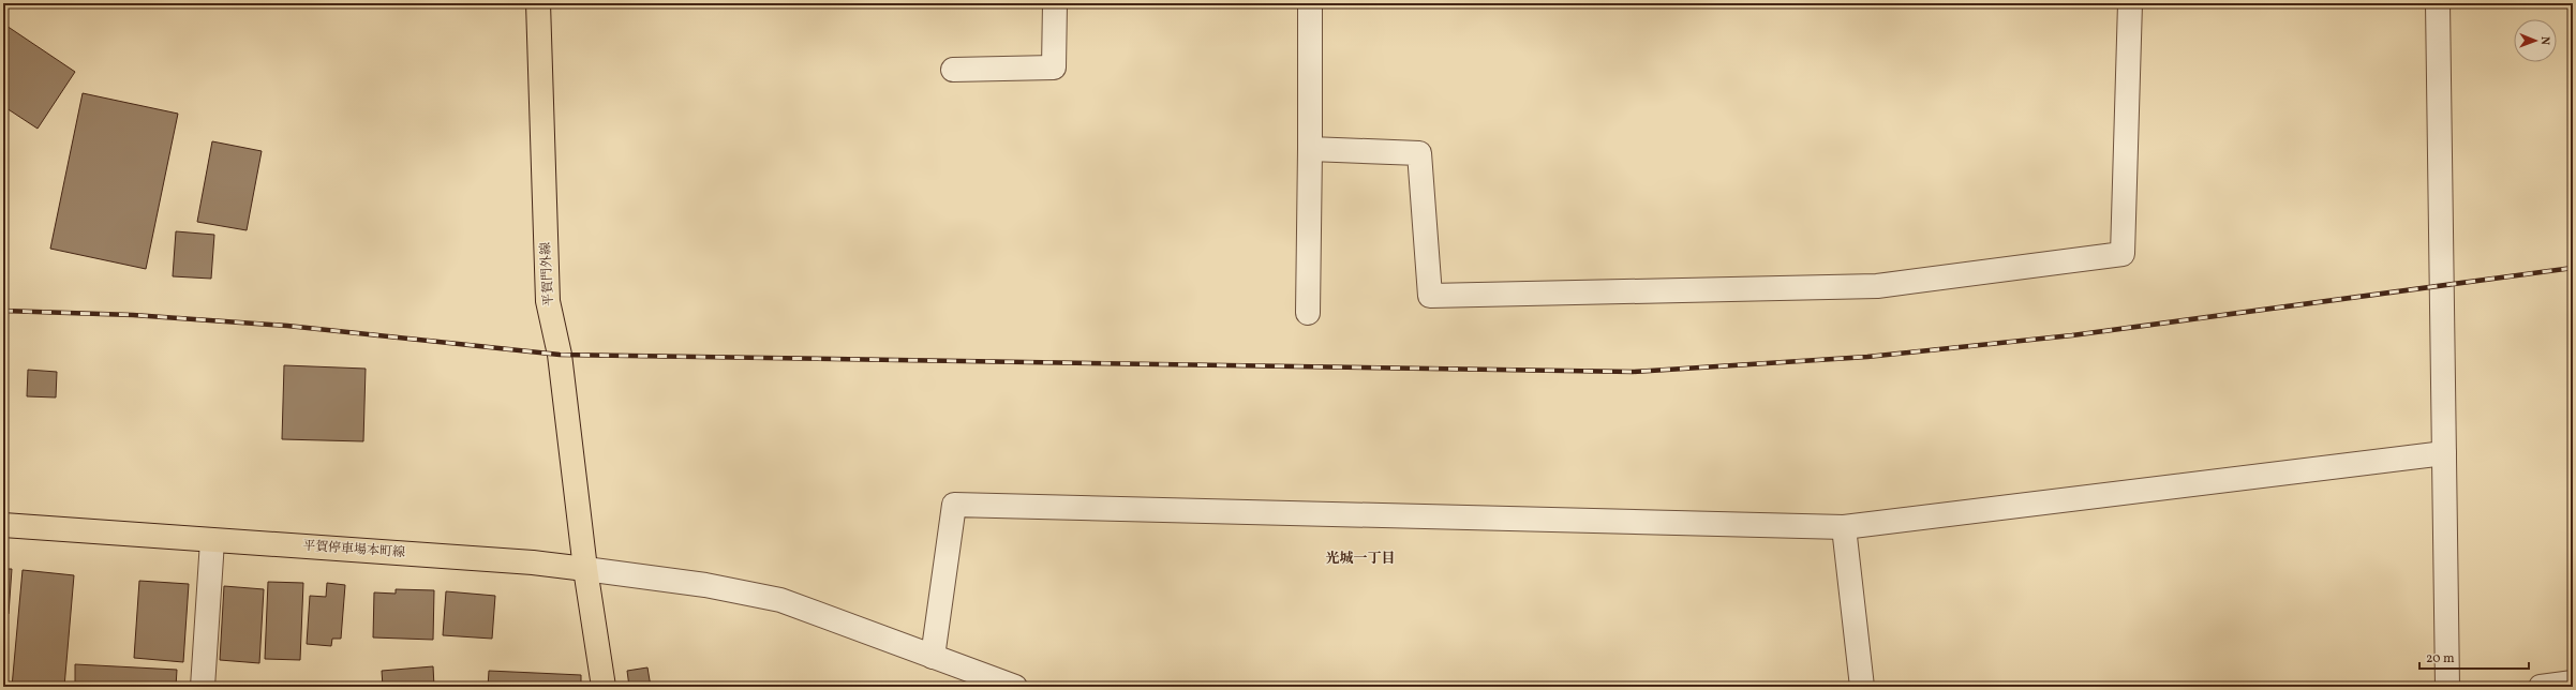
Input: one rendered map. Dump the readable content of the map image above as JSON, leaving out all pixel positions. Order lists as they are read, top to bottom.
{
  "streets": {
    "main road": ["平賀門外線", "平賀停車場本町線"]
  },
  "crossings": [
    ["平賀門外線", "平賀停車場本町線"]
  ],
  "districts": ["光城一丁目"],
  "scale_bar": "20 m",
  "north": "right"
}
